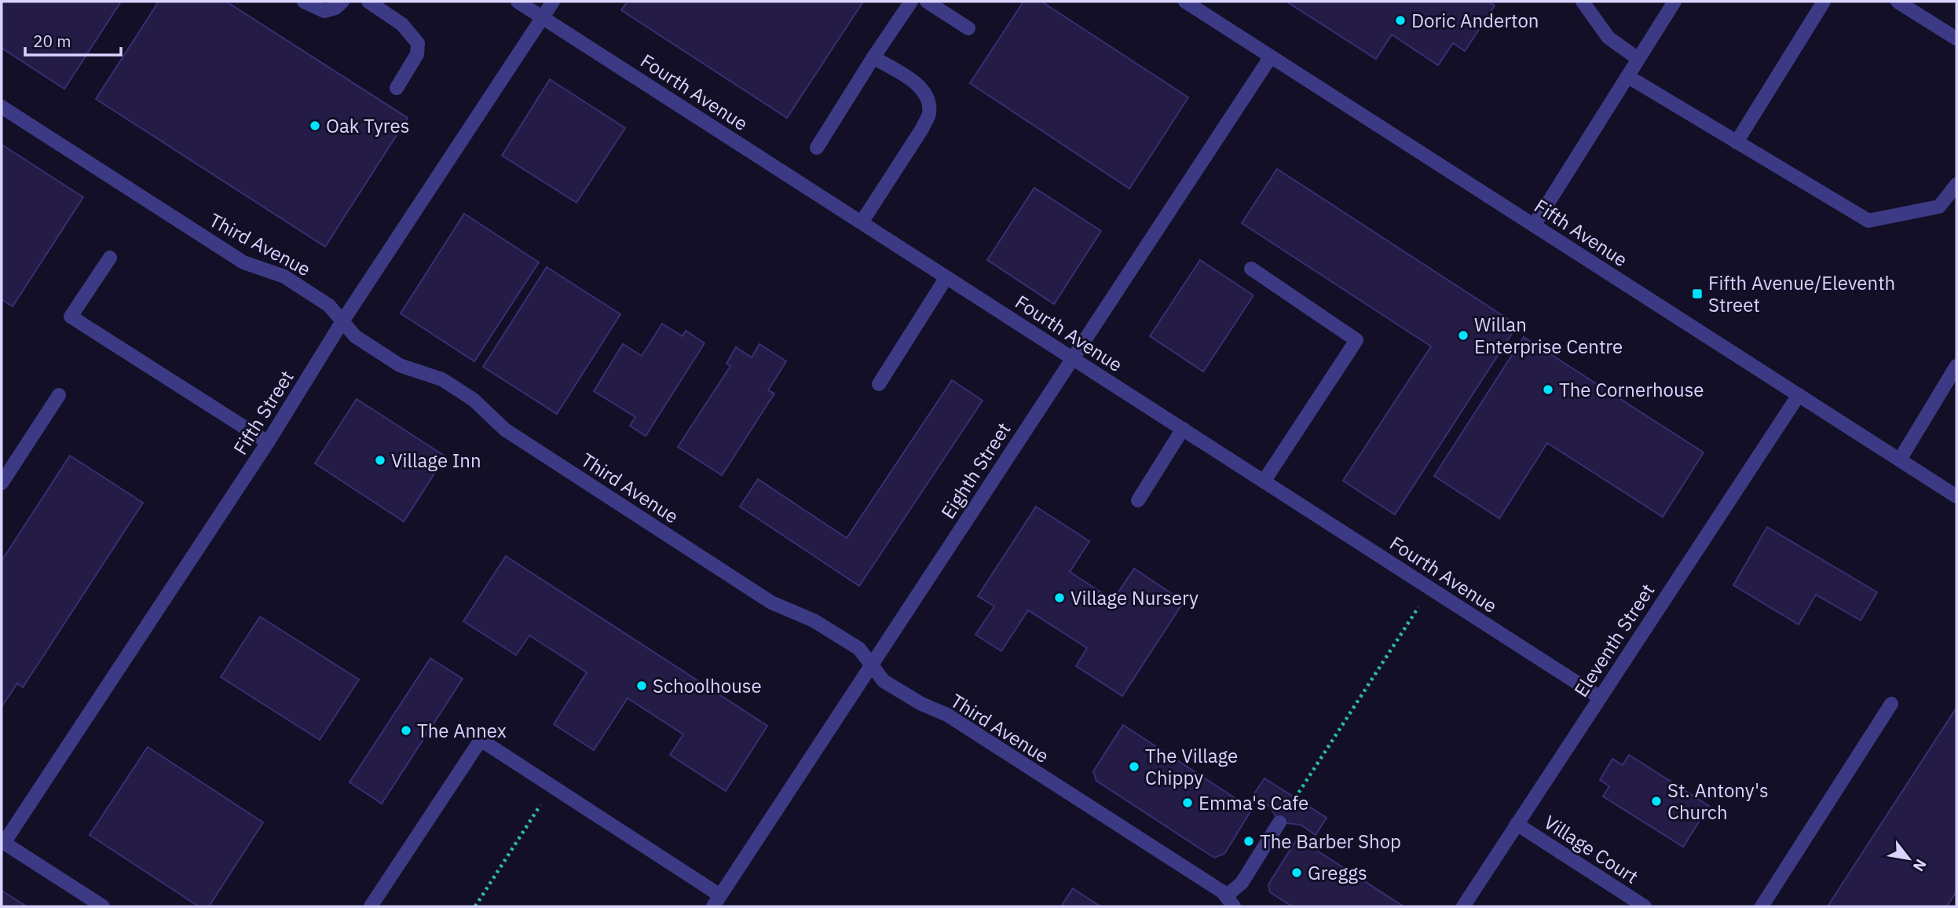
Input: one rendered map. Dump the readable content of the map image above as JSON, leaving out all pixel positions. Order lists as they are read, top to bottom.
{
  "streets": {
    "street": [
      "Fourth Avenue",
      "Fifth Avenue",
      "Third Avenue",
      "Fifth Street",
      "Eighth Street",
      "Eleventh Street",
      "Village Court"
    ]
  },
  "crossings": [
    ["Fourth Avenue", "Fifth Street"],
    ["Fourth Avenue", "Eighth Street"],
    ["Fourth Avenue", "Eleventh Street"],
    ["Fifth Avenue", "Eighth Street"],
    ["Fifth Avenue", "Eleventh Street"],
    ["Third Avenue", "Fifth Street"],
    ["Third Avenue", "Eighth Street"],
    ["Eleventh Street", "Village Court"]
  ],
  "places": {
    "other": [
      "Doric Anderton",
      "Oak Tyres",
      "Willan Enterprise Centre",
      "The Cornerhouse",
      "Village Inn",
      "Village Nursery",
      "Schoolhouse",
      "The Annex",
      "The Village Chippy",
      "St. Antony's Church",
      "Emma's Cafe",
      "The Barber Shop",
      "Greggs"
    ],
    "transit": ["Fifth Avenue/Eleventh Street"]
  },
  "scale_bar": "20 m",
  "north": "bottom right"
}
